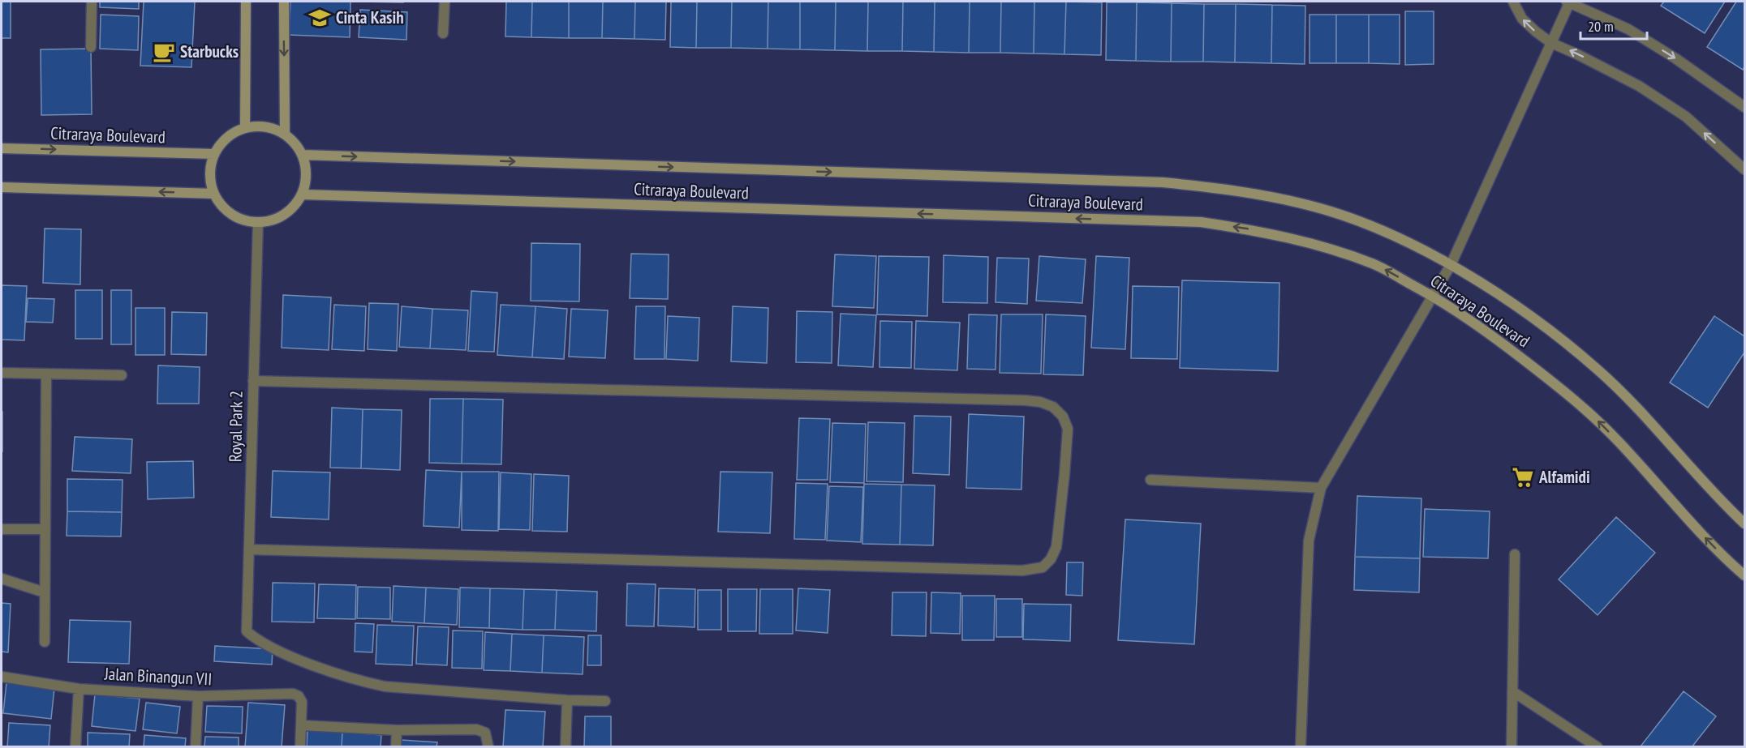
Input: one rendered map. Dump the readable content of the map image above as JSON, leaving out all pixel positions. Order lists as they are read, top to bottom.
{
  "streets": {
    "main road": ["Citraraya Boulevard"],
    "street": ["Royal Park 2", "Jalan Binangun VII"]
  },
  "crossings": [
    ["Citraraya Boulevard", "Royal Park 2"]
  ],
  "places": {
    "school or university": ["Cinta Kasih"],
    "cafe": ["Starbucks"],
    "supermarket": ["Alfamidi"]
  },
  "scale_bar": "20 m"
}
